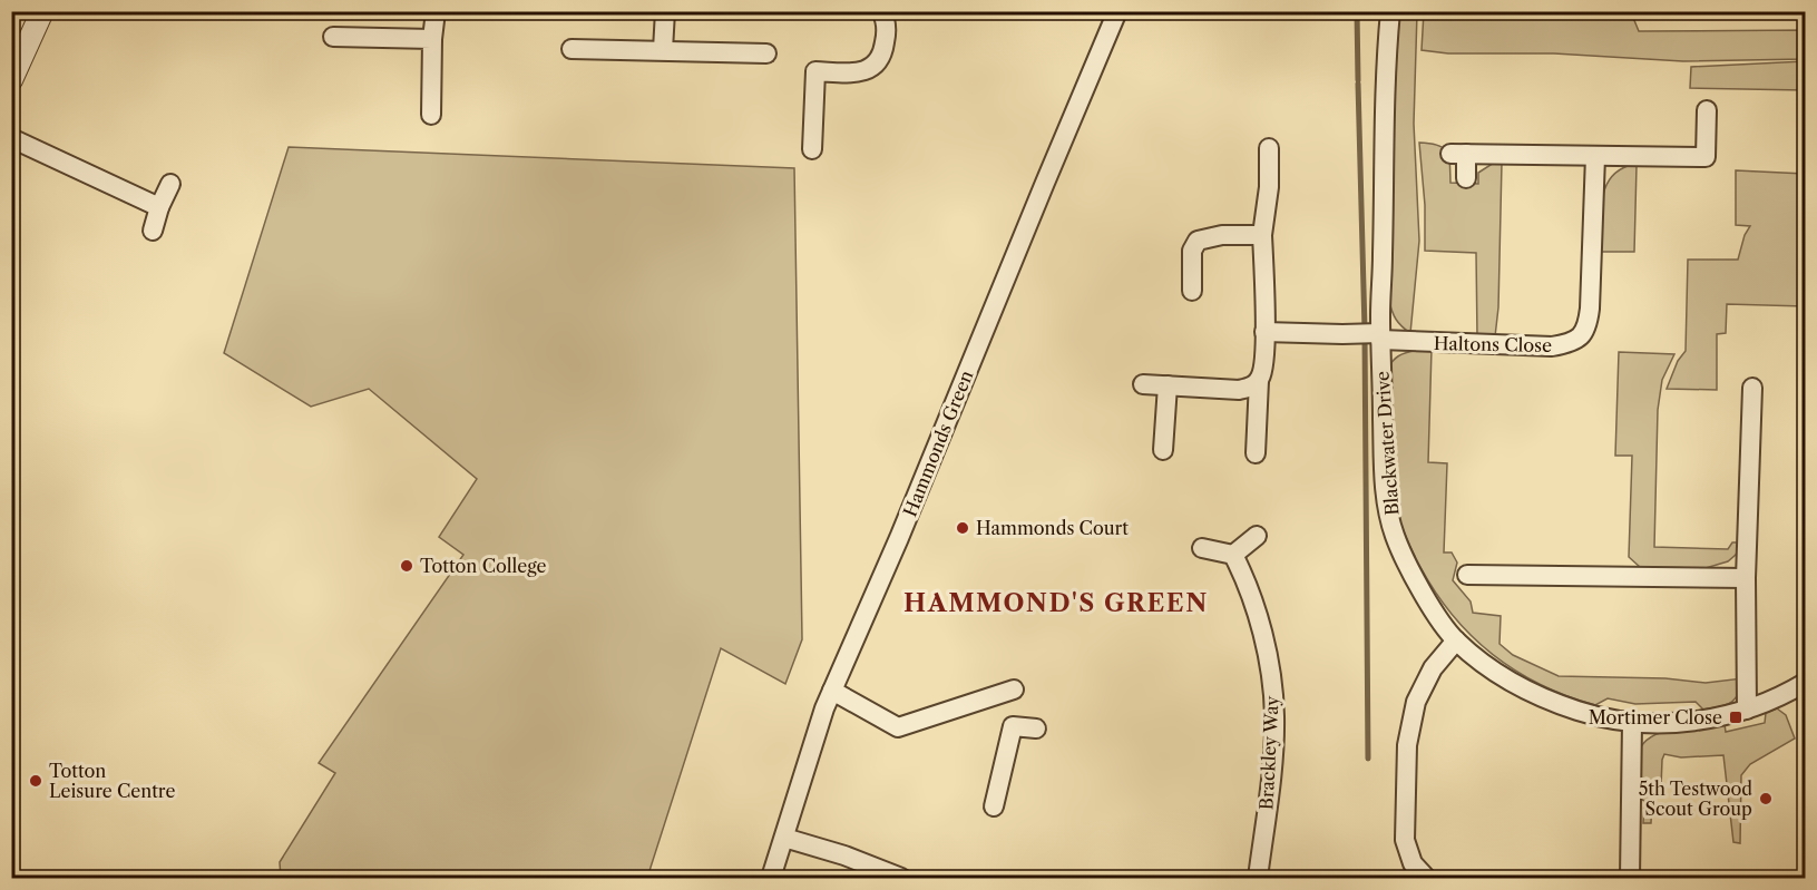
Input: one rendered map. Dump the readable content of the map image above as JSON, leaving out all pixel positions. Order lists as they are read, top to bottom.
{
  "streets": {
    "street": [
      "Haltons Close",
      "Hammonds Green",
      "Blackwater Drive",
      "Brackley Way"
    ]
  },
  "crossings": [
    ["Haltons Close", "Blackwater Drive"]
  ],
  "districts": ["HAMMOND'S GREEN"],
  "places": {
    "other": [
      "Hammonds Court",
      "Totton College",
      "Totton Leisure Centre",
      "5th Testwood Scout Group"
    ],
    "transit": ["Mortimer Close"]
  }
}
